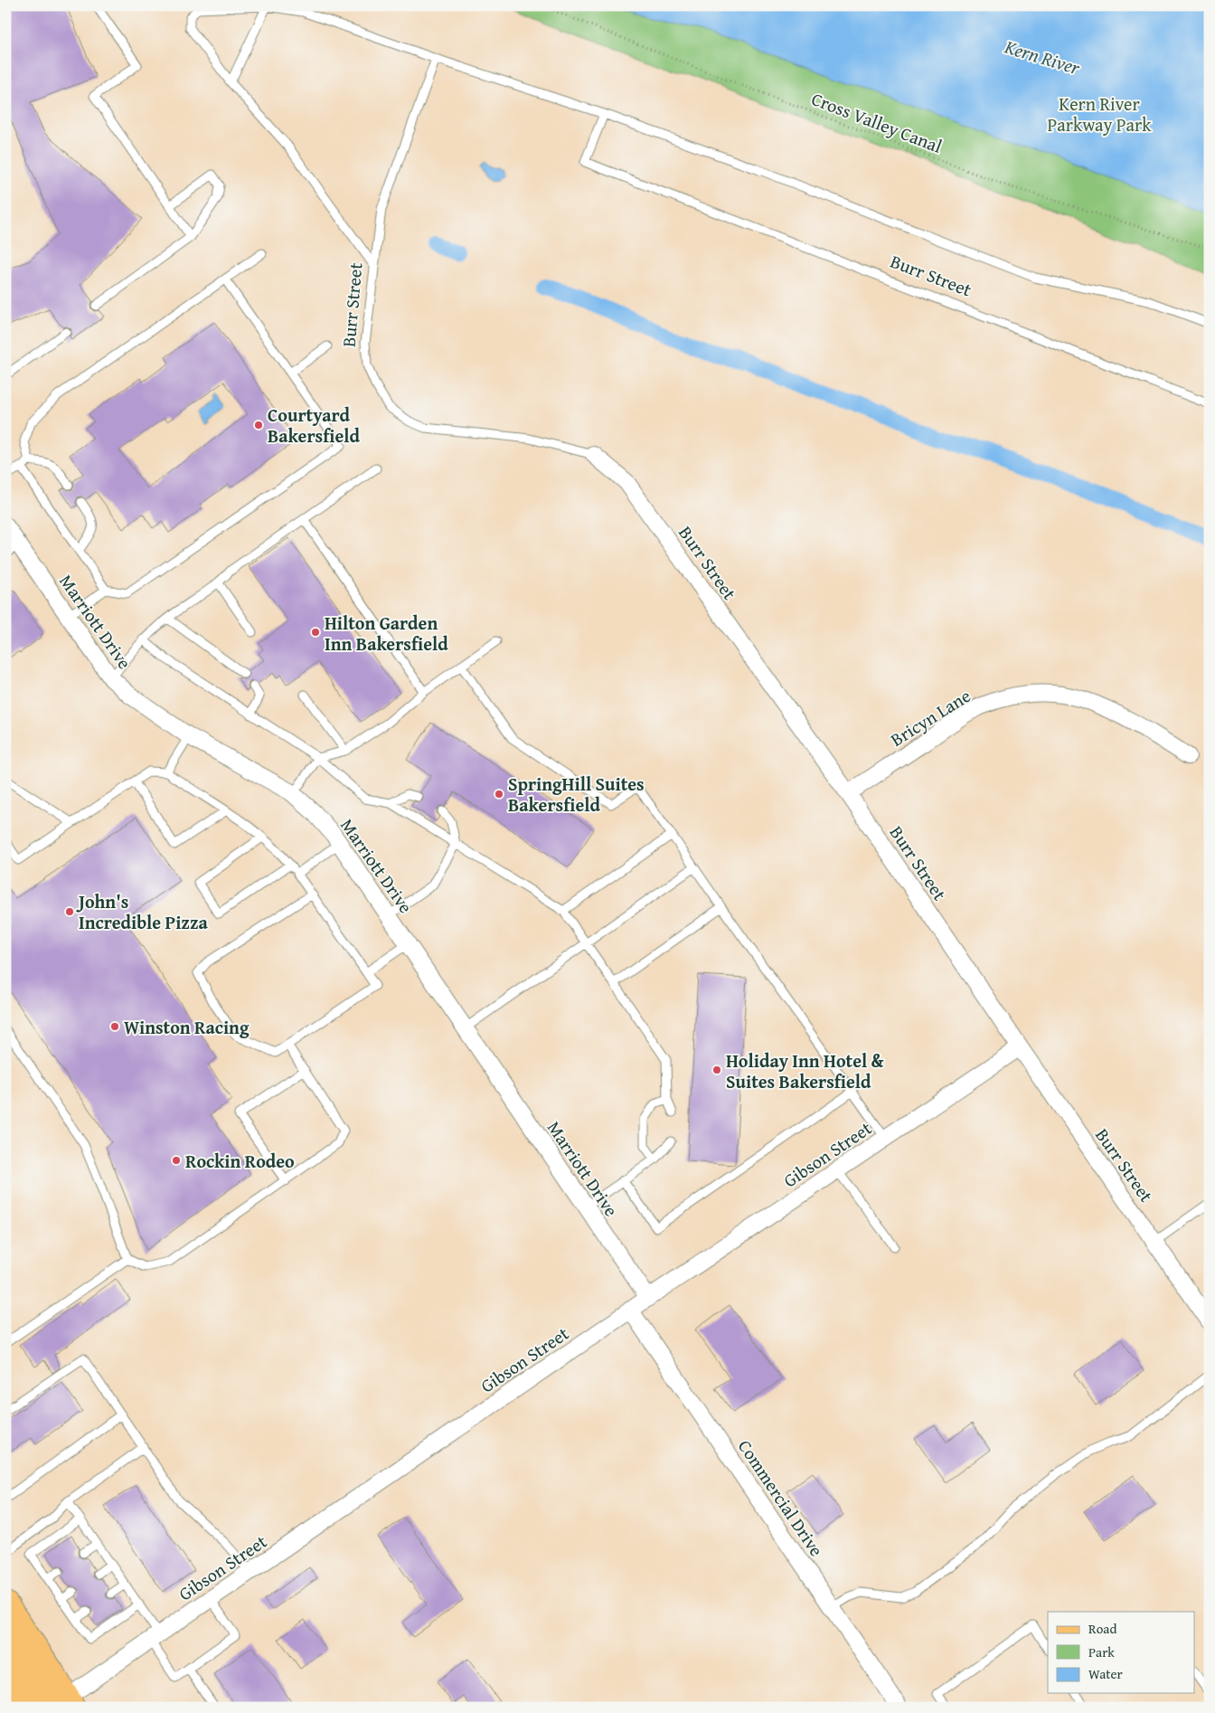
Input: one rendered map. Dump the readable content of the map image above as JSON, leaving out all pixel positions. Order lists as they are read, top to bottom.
{
  "streets": {
    "street": [
      "Burr Street",
      "Marriott Drive",
      "Bricyn Lane",
      "Gibson Street",
      "Commercial Drive"
    ],
    "path": ["Cross Valley Canal"]
  },
  "crossings": [
    ["Burr Street", "Bricyn Lane"],
    ["Burr Street", "Gibson Street"],
    ["Marriott Drive", "Gibson Street"],
    ["Gibson Street", "Commercial Drive"]
  ],
  "water": ["Kern River"],
  "parks": ["Kern River Parkway Park"],
  "places": [
    "Courtyard Bakersfield",
    "Hilton Garden Inn Bakersfield",
    "SpringHill Suites Bakersfield",
    "John's Incredible Pizza",
    "Winston Racing",
    "Holiday Inn Hotel & Suites Bakersfield",
    "Rockin Rodeo"
  ],
  "legend": ["Road", "Park", "Water"]
}
